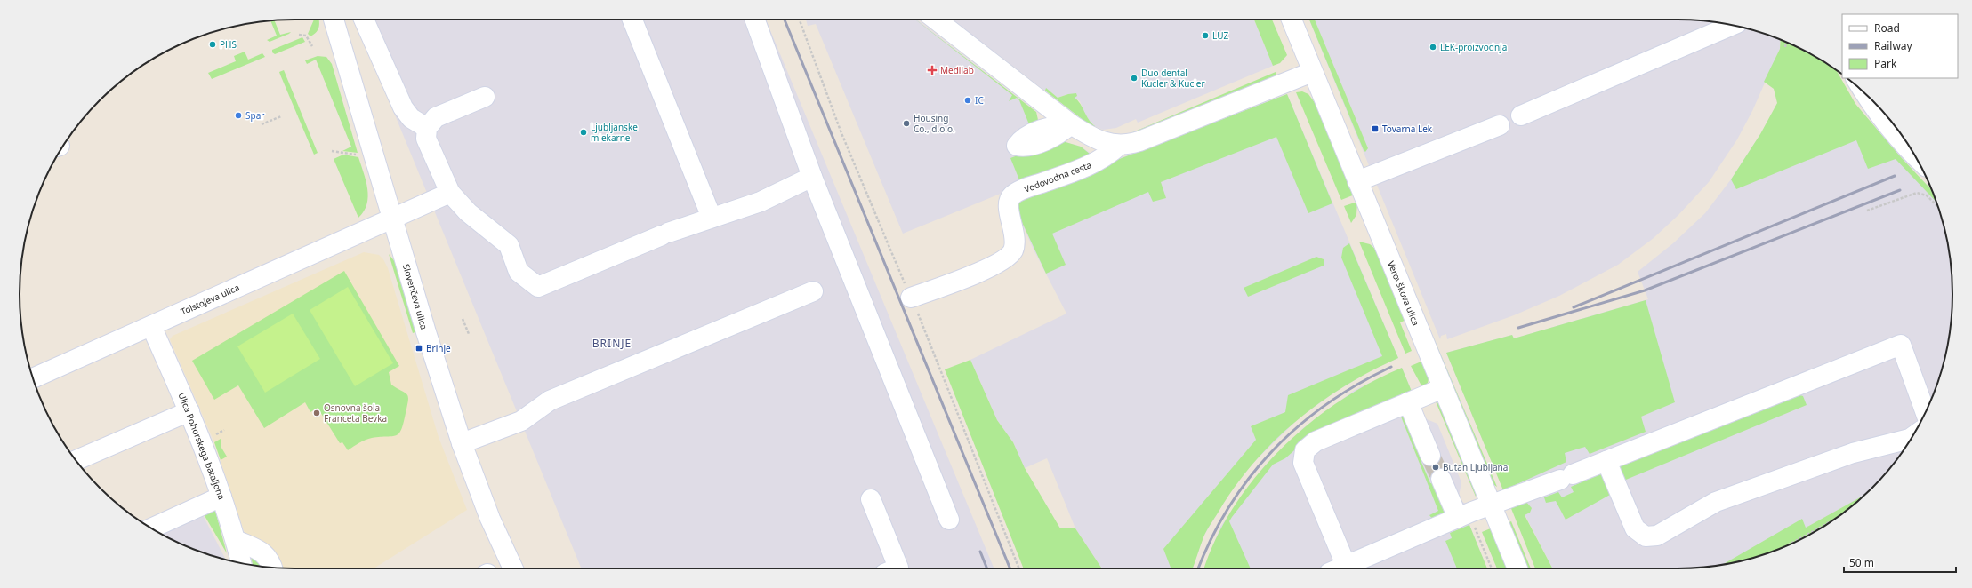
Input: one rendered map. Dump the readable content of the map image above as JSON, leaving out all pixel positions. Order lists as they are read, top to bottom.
{
  "streets": {
    "street": [
      "Vodovodna cesta",
      "Verovškova ulica",
      "Slovenčeva ulica",
      "Tolstojeva ulica",
      "Ulica Pohorskega bataljona"
    ]
  },
  "crossings": [
    ["Vodovodna cesta", "Verovškova ulica"],
    ["Slovenčeva ulica", "Tolstojeva ulica"],
    ["Tolstojeva ulica", "Ulica Pohorskega bataljona"]
  ],
  "districts": ["BRINJE"],
  "places": {
    "other": [
      "LUZ",
      "PHS",
      "LEK-proizvodnja",
      "Duo dental Kucler & Kucler",
      "IC",
      "Spar",
      "Housing Co., d.o.o.",
      "Ljubljanske mlekarne",
      "Osnovna šola Franceta Bevka",
      "Butan Ljubljana"
    ],
    "health": ["Medilab"],
    "transit": ["Tovarna Lek", "Brinje"]
  },
  "legend": ["Road", "Railway", "Park"],
  "scale_bar": "50 m"
}
